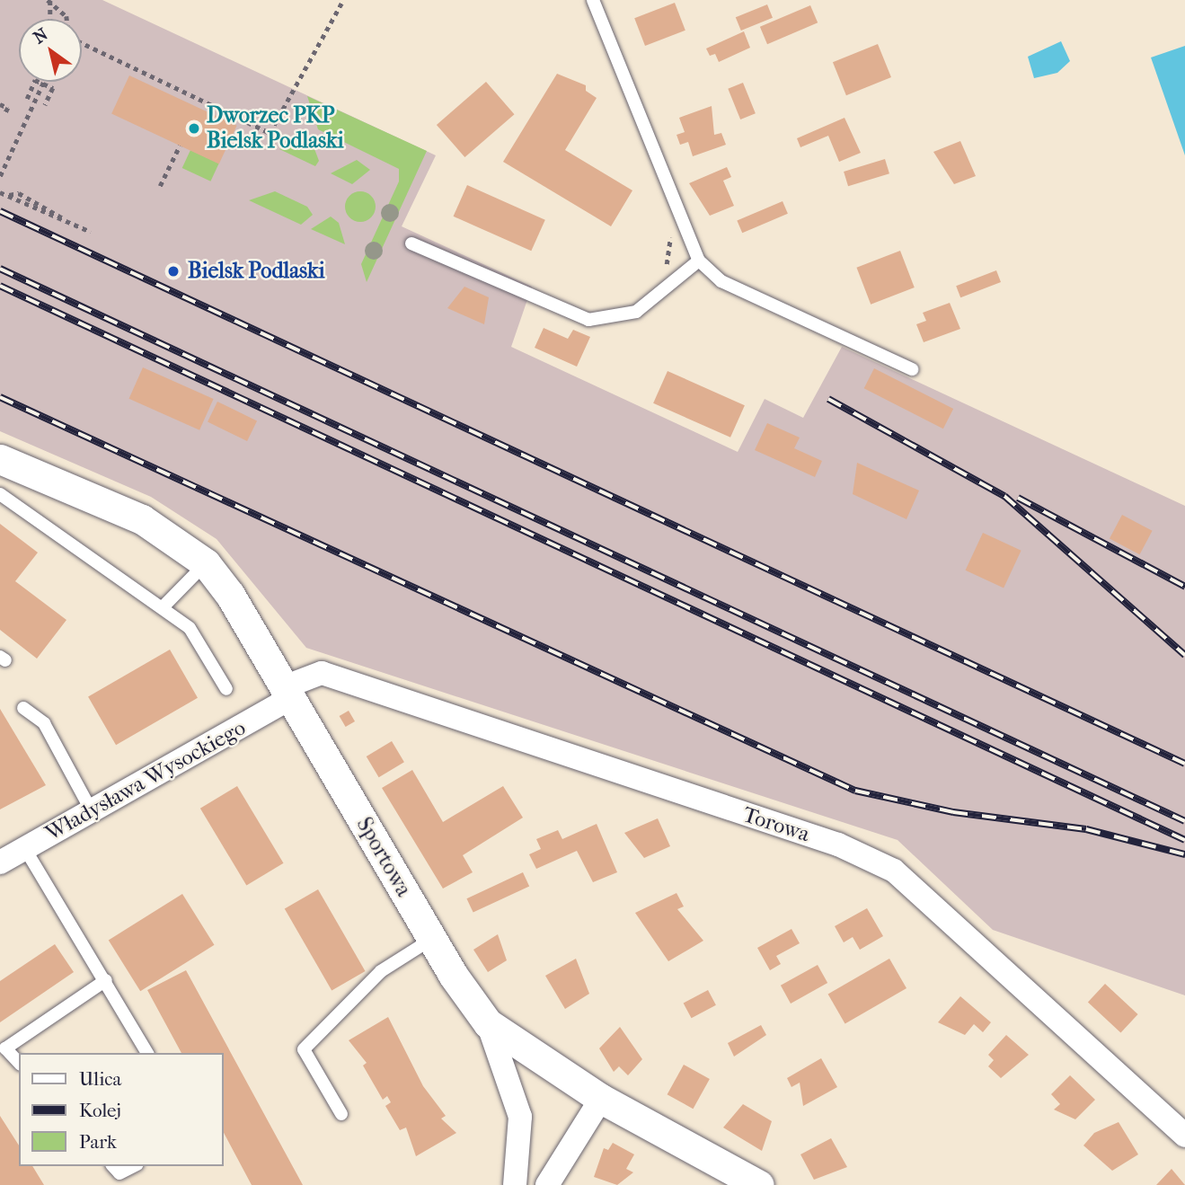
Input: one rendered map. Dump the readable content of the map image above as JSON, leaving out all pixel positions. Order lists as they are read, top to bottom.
{
  "streets": {
    "street": ["Władysława Wysockiego", "Torowa", "Sportowa"]
  },
  "crossings": [
    ["Władysława Wysockiego", "Torowa"],
    ["Władysława Wysockiego", "Sportowa"],
    ["Torowa", "Sportowa"]
  ],
  "places": ["Dworzec PKP Bielsk Podlaski", "Bielsk Podlaski"],
  "legend": ["Ulica", "Kolej", "Park"],
  "north": "top left"
}
